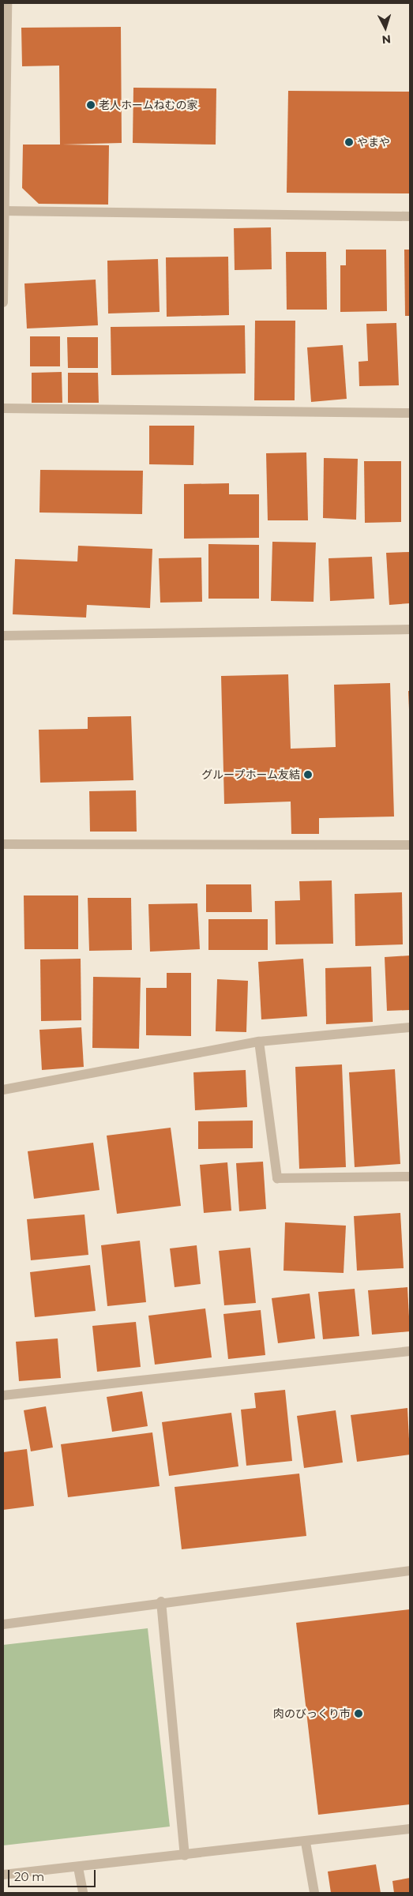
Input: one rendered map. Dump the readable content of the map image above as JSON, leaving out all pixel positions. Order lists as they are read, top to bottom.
{
  "places": [
    "老人ホームねむの家",
    "やまや",
    "グループホーム友結",
    "肉のびっくり市"
  ],
  "scale_bar": "20 m",
  "north": "bottom"
}
